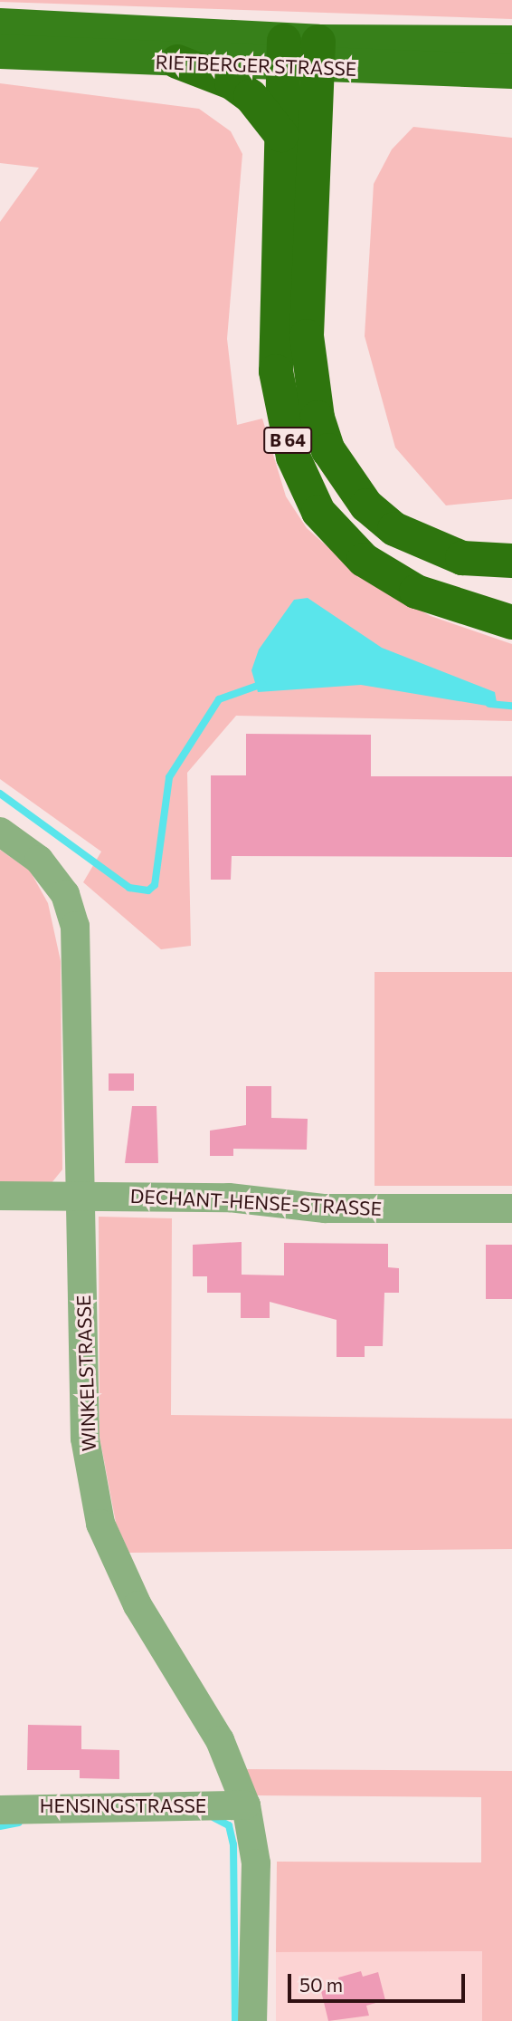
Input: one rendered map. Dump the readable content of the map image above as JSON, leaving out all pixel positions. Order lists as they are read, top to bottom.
{
  "streets": {
    "highway": ["B 64"],
    "main road": ["RIETBERGER STRASSE"],
    "street": ["DECHANT-HENSE-STRASSE", "WINKELSTRASSE", "HENSINGSTRASSE"]
  },
  "crossings": [
    ["RIETBERGER STRASSE", "B 64"],
    ["DECHANT-HENSE-STRASSE", "WINKELSTRASSE"],
    ["WINKELSTRASSE", "HENSINGSTRASSE"]
  ],
  "scale_bar": "50 m"
}
